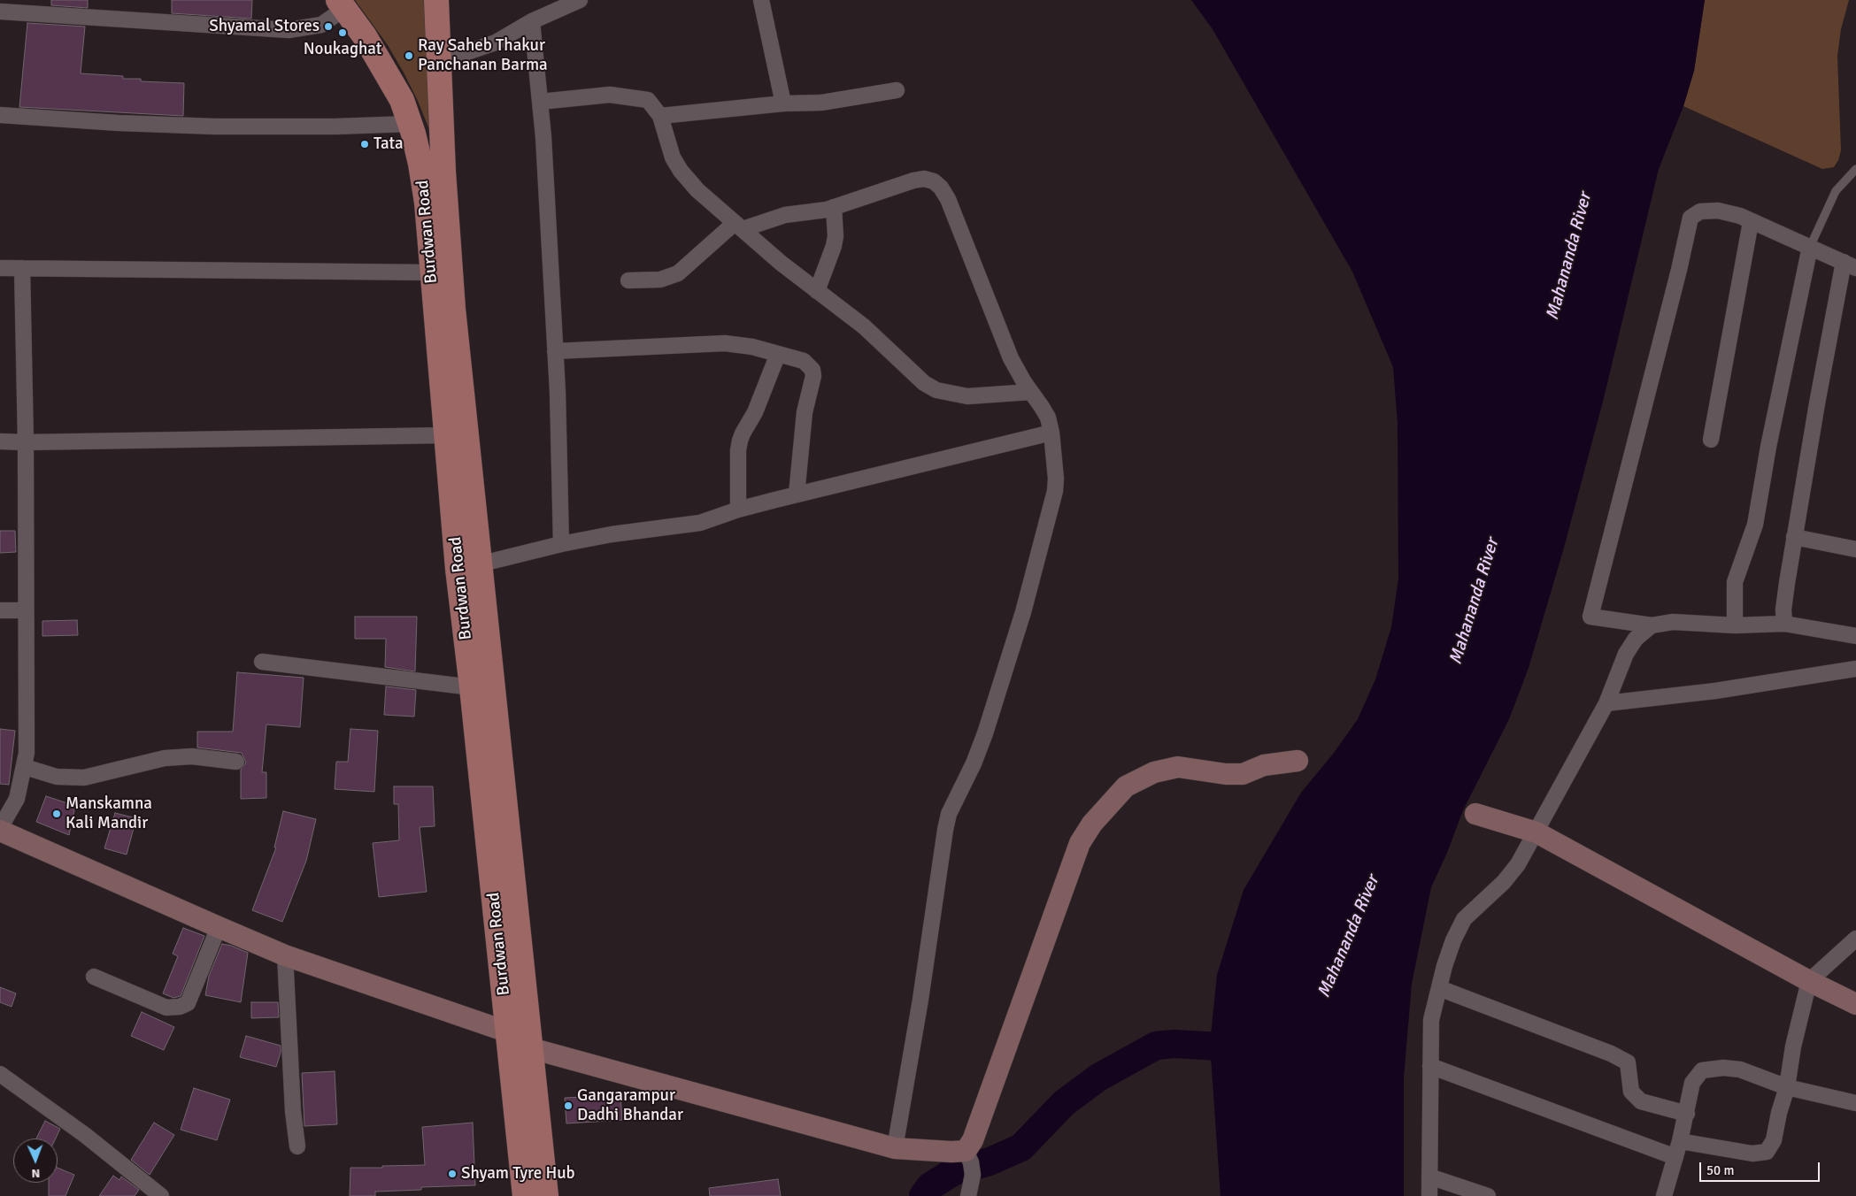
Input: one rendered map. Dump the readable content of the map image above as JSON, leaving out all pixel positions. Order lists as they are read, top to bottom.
{
  "streets": {
    "main road": ["Burdwan Road"]
  },
  "water": ["Mahananda River"],
  "places": [
    "Shyamal Stores",
    "Noukaghat",
    "Ray Saheb Thakur Panchanan Barma",
    "Tata",
    "Manskamna Kali Mandir",
    "Gangarampur Dadhi Bhandar",
    "Shyam Tyre Hub"
  ],
  "scale_bar": "50 m",
  "north": "bottom"
}
